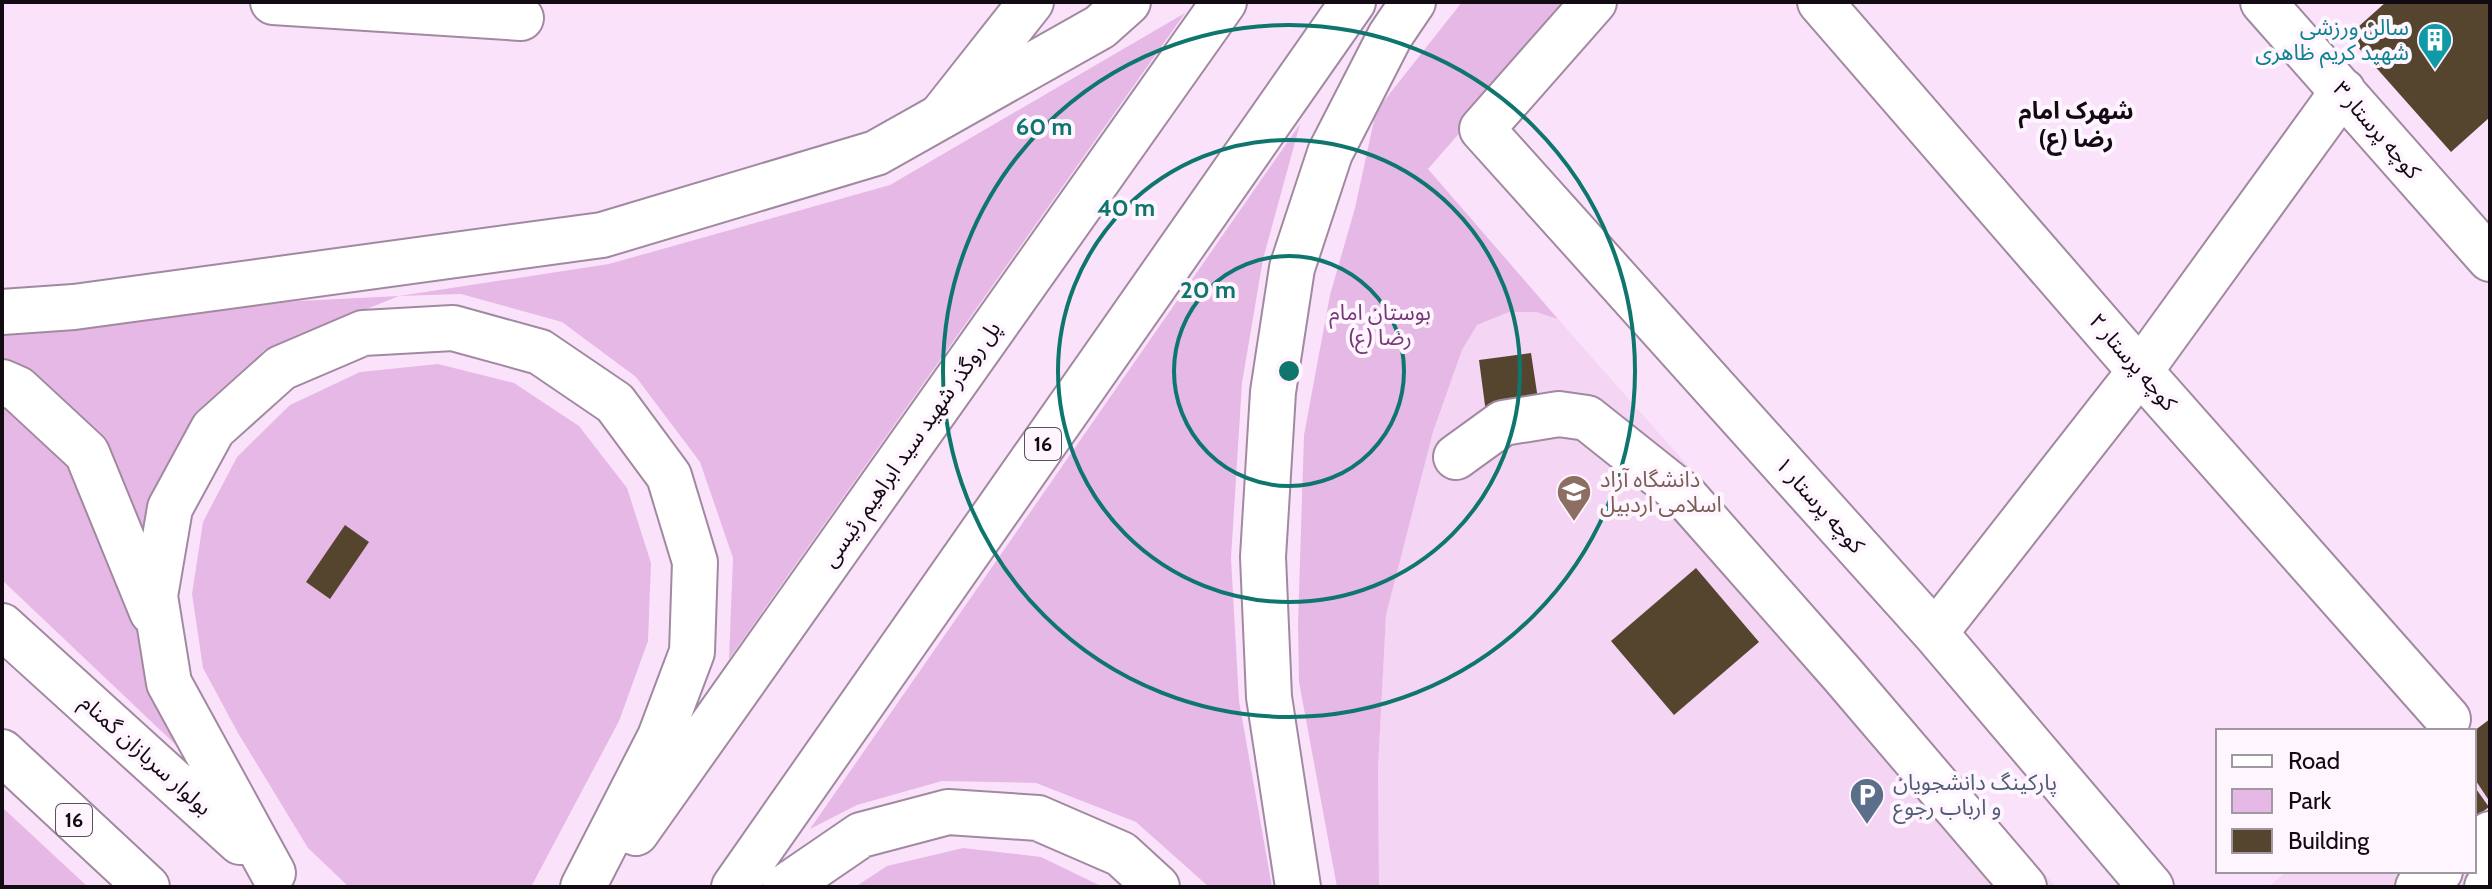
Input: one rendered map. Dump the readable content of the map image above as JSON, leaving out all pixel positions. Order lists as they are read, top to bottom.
{
  "streets": {
    "main road": [
      "کوچه پرستار ۳",
      "کوچه پرستار ۲",
      "پل روگذر شهید سید ابراهیم رئیسی",
      "16",
      "کوچه پرستار ۱",
      "بولوار سربازان گمنام"
    ]
  },
  "districts": ["شهرک امام رضا (ع)"],
  "parks": ["بوستان امام رضا (ع)"],
  "places": {
    "building": ["سالن ورزشی شهید کریم ظاهری"],
    "school or university": ["دانشگاه آزاد اسلامی اردبیل"],
    "parking": ["پارکینگ دانشجویان و ارباب رجوع"]
  },
  "legend": ["Road", "Park", "Building"],
  "rings": ["60 m", "40 m", "20 m"]
}
